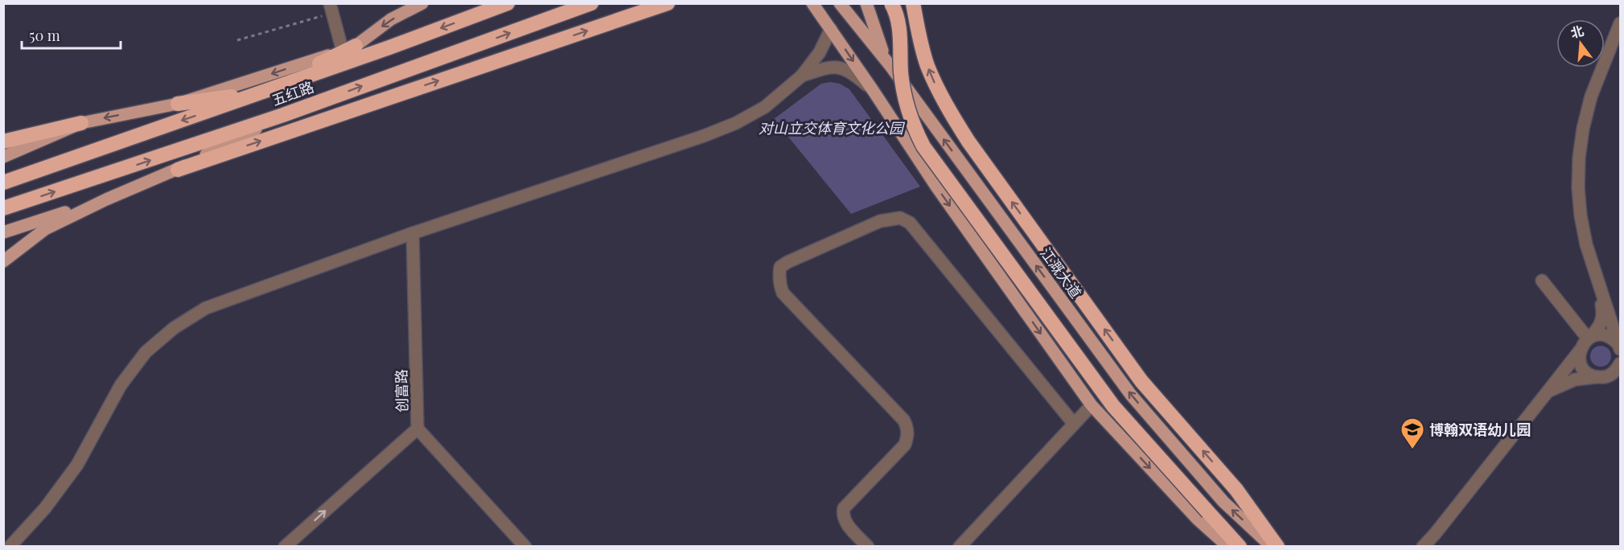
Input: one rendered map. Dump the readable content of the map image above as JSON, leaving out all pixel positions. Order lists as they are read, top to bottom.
{
  "streets": {
    "highway": ["五红路"],
    "main road": ["江溉大道"],
    "street": ["创富路"]
  },
  "one_way": ["创富路"],
  "parks": ["对山立交体育文化公园"],
  "places": {
    "school or university": ["博翰双语幼儿园"]
  },
  "scale_bar": "50 m",
  "north": "top"
}
